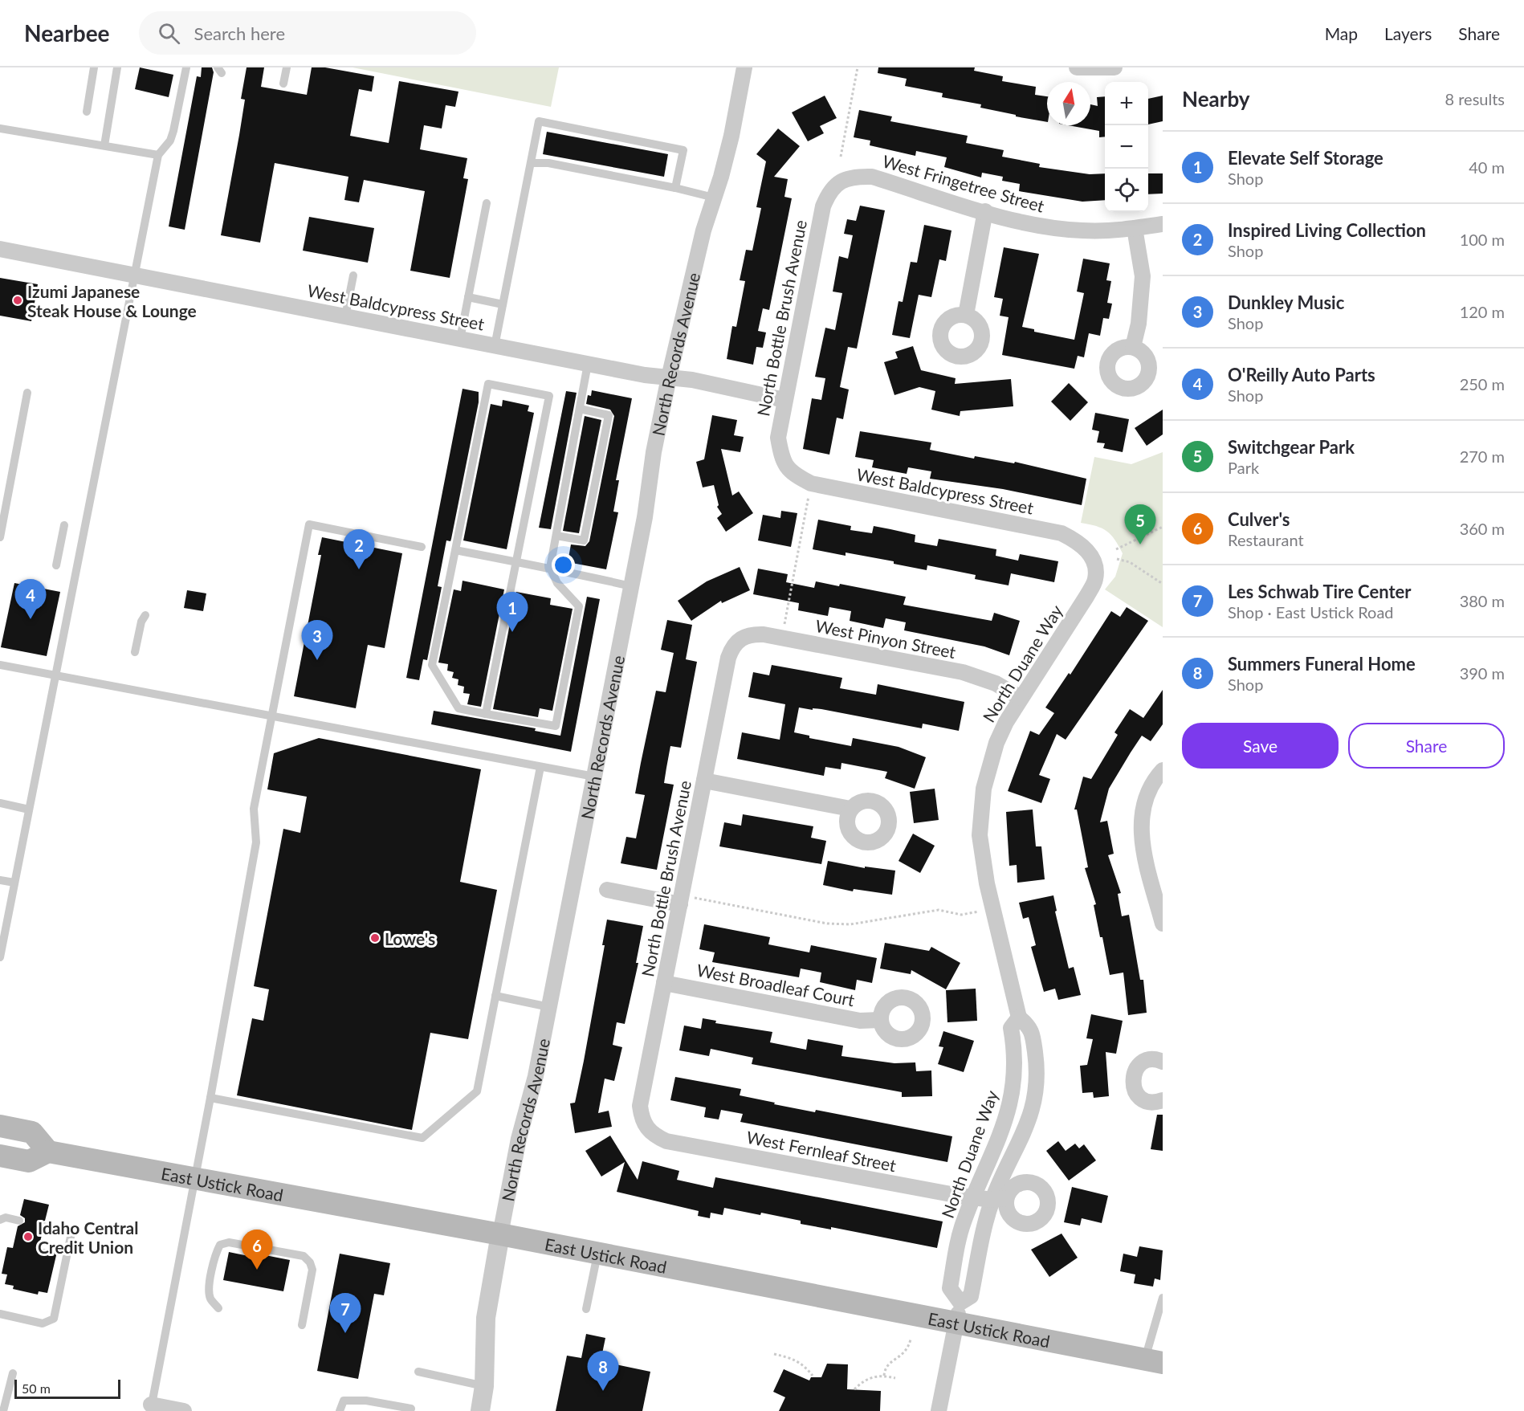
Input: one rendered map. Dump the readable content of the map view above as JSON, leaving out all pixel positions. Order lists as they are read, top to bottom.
{
  "streets": {
    "main road": ["East Ustick Road"],
    "street": [
      "West Fringetree Street",
      "West Baldcypress Street",
      "North Bottle Brush Avenue",
      "North Records Avenue",
      "West Pinyon Street",
      "North Duane Way",
      "West Broadleaf Court",
      "West Fernleaf Street"
    ]
  },
  "crossings": [
    ["West Fringetree Street", "North Bottle Brush Avenue"],
    ["West Baldcypress Street", "North Bottle Brush Avenue"],
    ["West Baldcypress Street", "North Records Avenue"],
    ["West Baldcypress Street", "North Duane Way"],
    ["North Bottle Brush Avenue", "West Pinyon Street"],
    ["North Bottle Brush Avenue", "West Broadleaf Court"],
    ["North Bottle Brush Avenue", "West Fernleaf Street"],
    ["North Records Avenue", "East Ustick Road"],
    ["West Pinyon Street", "North Duane Way"],
    ["North Duane Way", "West Fernleaf Street"],
    ["North Duane Way", "East Ustick Road"]
  ],
  "places": ["Izumi Japanese Steak House & Lounge", "Lowe's", "Idaho Central Credit Union"],
  "scale_bar": "50 m",
  "north": "top",
  "page": {
    "header": "Nearbee",
    "search": "Search here",
    "nav": ["Map", "Layers", "Share"],
    "heading": ["Nearby", "8 results"],
    "map_buttons": ["+", "−"],
    "list": [
      {
        "mark": "1",
        "name": "Elevate Self Storage",
        "note": "Shop",
        "value": "40 m"
      },
      {
        "mark": "2",
        "name": "Inspired Living Collection",
        "note": "Shop",
        "value": "100 m"
      },
      {
        "mark": "3",
        "name": "Dunkley Music",
        "note": "Shop",
        "value": "120 m"
      },
      {
        "mark": "4",
        "name": "O'Reilly Auto Parts",
        "note": "Shop",
        "value": "250 m"
      },
      {
        "mark": "5",
        "name": "Switchgear Park",
        "note": "Park",
        "value": "270 m"
      },
      {
        "mark": "6",
        "name": "Culver's",
        "note": "Restaurant",
        "value": "360 m"
      },
      {
        "mark": "7",
        "name": "Les Schwab Tire Center",
        "note": "Shop · East Ustick Road",
        "value": "380 m"
      },
      {
        "mark": "8",
        "name": "Summers Funeral Home",
        "note": "Shop",
        "value": "390 m"
      }
    ],
    "pins": [
      "5",
      "2",
      "4",
      "1",
      "3",
      "6",
      "7",
      "8"
    ],
    "buttons": ["Save", "Share"],
    "scale": "50 m"
  }
}
